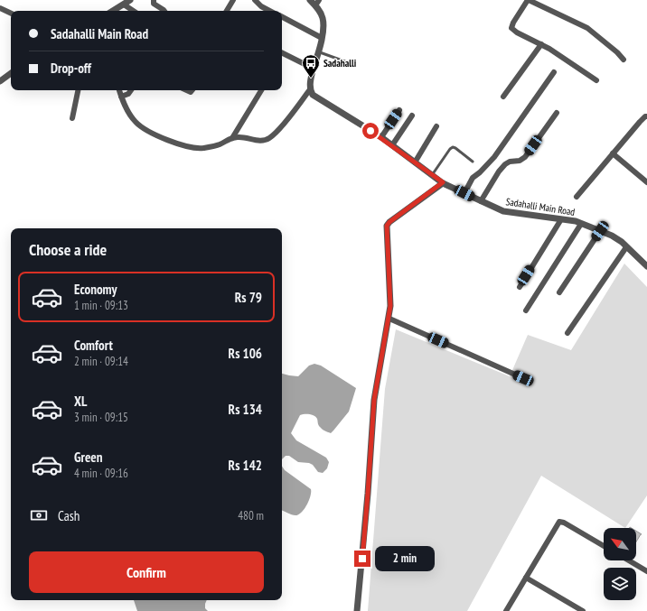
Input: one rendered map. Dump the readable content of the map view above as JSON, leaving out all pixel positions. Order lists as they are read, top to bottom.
{
  "streets": {
    "street": ["Sadahalli Main Road"]
  },
  "places": {
    "bus stop": ["Sadahalli"]
  },
  "north": "top left",
  "page": {
    "banner": ["Sadahalli Main Road", "Drop-off"],
    "heading": "Choose a ride",
    "list": [
      {
        "name": "Economy",
        "note": "1 min · 09:13",
        "value": "Rs 79"
      },
      {
        "name": "Comfort",
        "note": "2 min · 09:14",
        "value": "Rs 106"
      },
      {
        "name": "XL",
        "note": "3 min · 09:15",
        "value": "Rs 134"
      },
      {
        "name": "Green",
        "note": "4 min · 09:16",
        "value": "Rs 142"
      }
    ],
    "pay": ["Cash", "480 m"],
    "buttons": "Confirm",
    "bubble": "2 min"
  }
}
